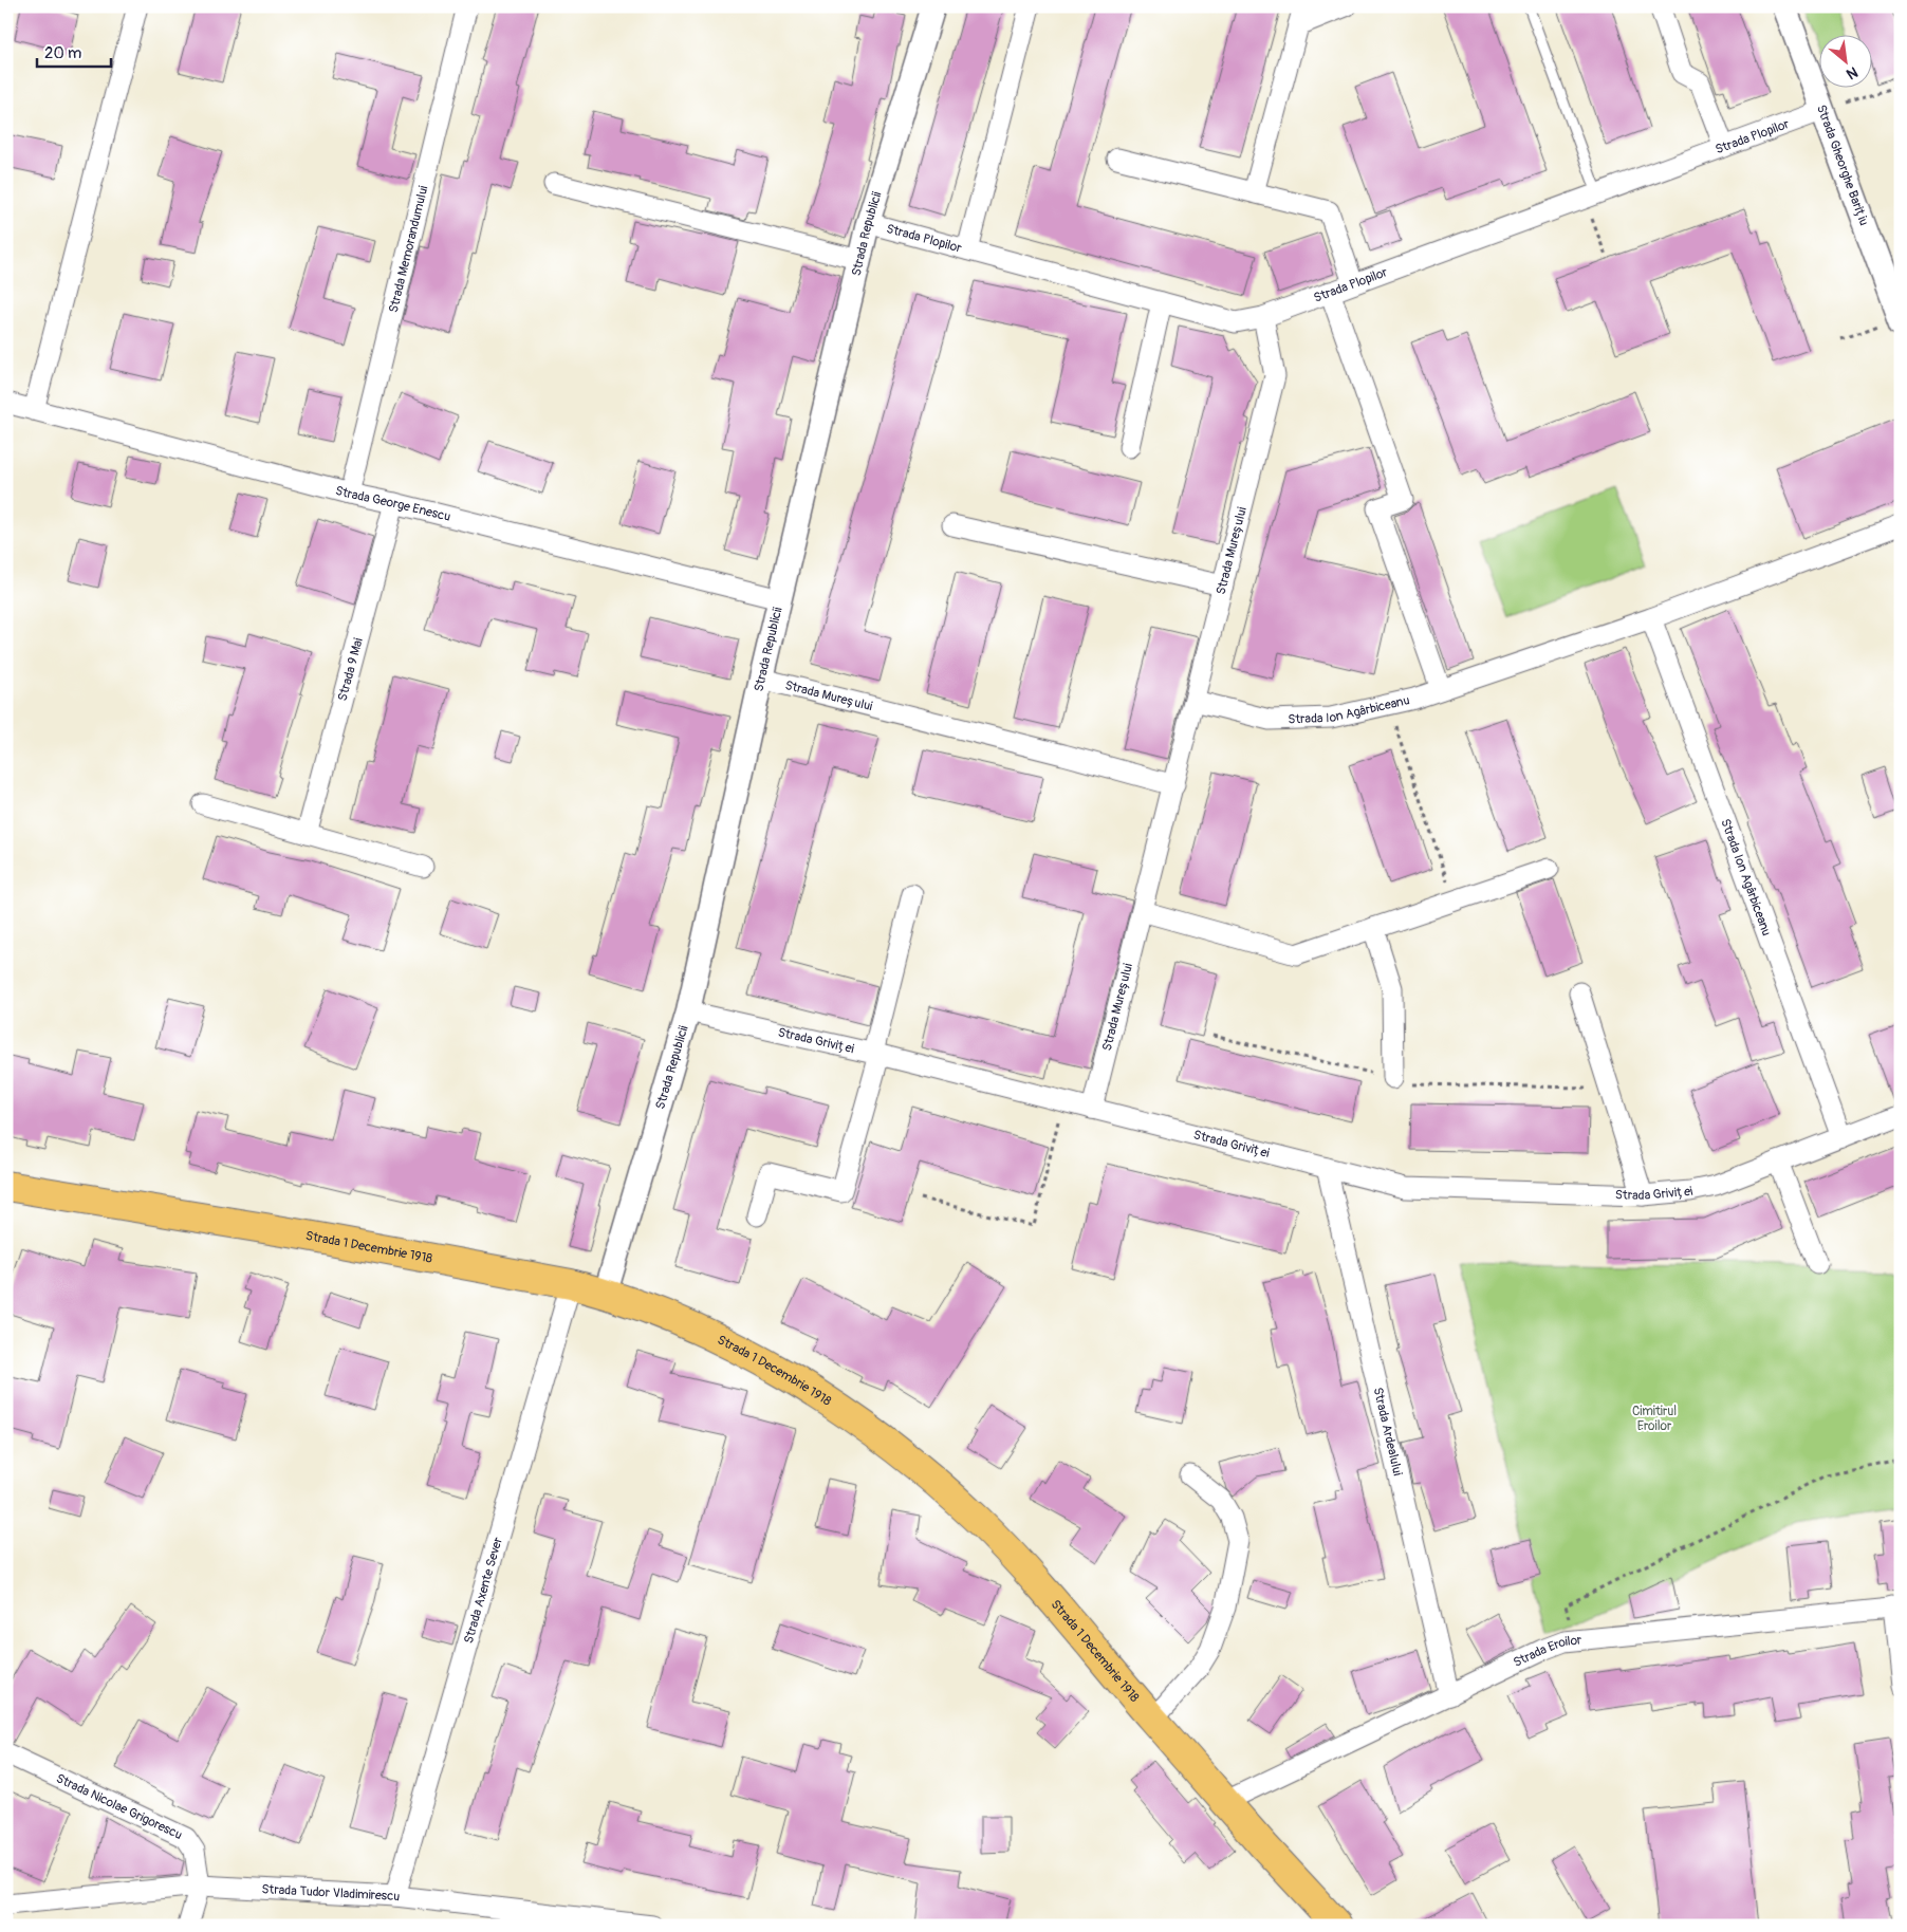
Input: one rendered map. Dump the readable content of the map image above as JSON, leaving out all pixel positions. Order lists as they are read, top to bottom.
{
  "streets": {
    "main road": ["Strada 1 Decembrie 1918"],
    "street": [
      "Strada Plopilor",
      "Strada Gheorghe Barițiu",
      "Strada Republicii",
      "Strada Memorandumului",
      "Strada George Enescu",
      "Strada Mureșului",
      "Strada 9 Mai",
      "Strada Ion Agârbiceanu",
      "Strada Griviței",
      "Strada Ardealului",
      "Strada Axente Sever",
      "Strada Eroilor",
      "Strada Nicolae Grigorescu",
      "Strada Tudor Vladimirescu"
    ]
  },
  "crossings": [
    ["Strada Plopilor", "Strada Gheorghe Barițiu"],
    ["Strada Plopilor", "Strada Republicii"],
    ["Strada Plopilor", "Strada Mureșului"],
    ["Strada Republicii", "Strada George Enescu"],
    ["Strada Republicii", "Strada Mureșului"],
    ["Strada Republicii", "Strada Griviței"],
    ["Strada Republicii", "Strada 1 Decembrie 1918"],
    ["Strada Memorandumului", "Strada George Enescu"],
    ["Strada George Enescu", "Strada 9 Mai"],
    ["Strada Mureșului", "Strada Ion Agârbiceanu"],
    ["Strada Mureșului", "Strada Griviței"],
    ["Strada Ion Agârbiceanu", "Strada Griviței"],
    ["Strada Griviței", "Strada Ardealului"],
    ["Strada 1 Decembrie 1918", "Strada Axente Sever"],
    ["Strada 1 Decembrie 1918", "Strada Eroilor"],
    ["Strada Ardealului", "Strada Eroilor"],
    ["Strada Axente Sever", "Strada Tudor Vladimirescu"],
    ["Strada Nicolae Grigorescu", "Strada Tudor Vladimirescu"]
  ],
  "parks": ["Cimitirul Eroilor"],
  "scale_bar": "20 m",
  "north": "bottom right"
}
